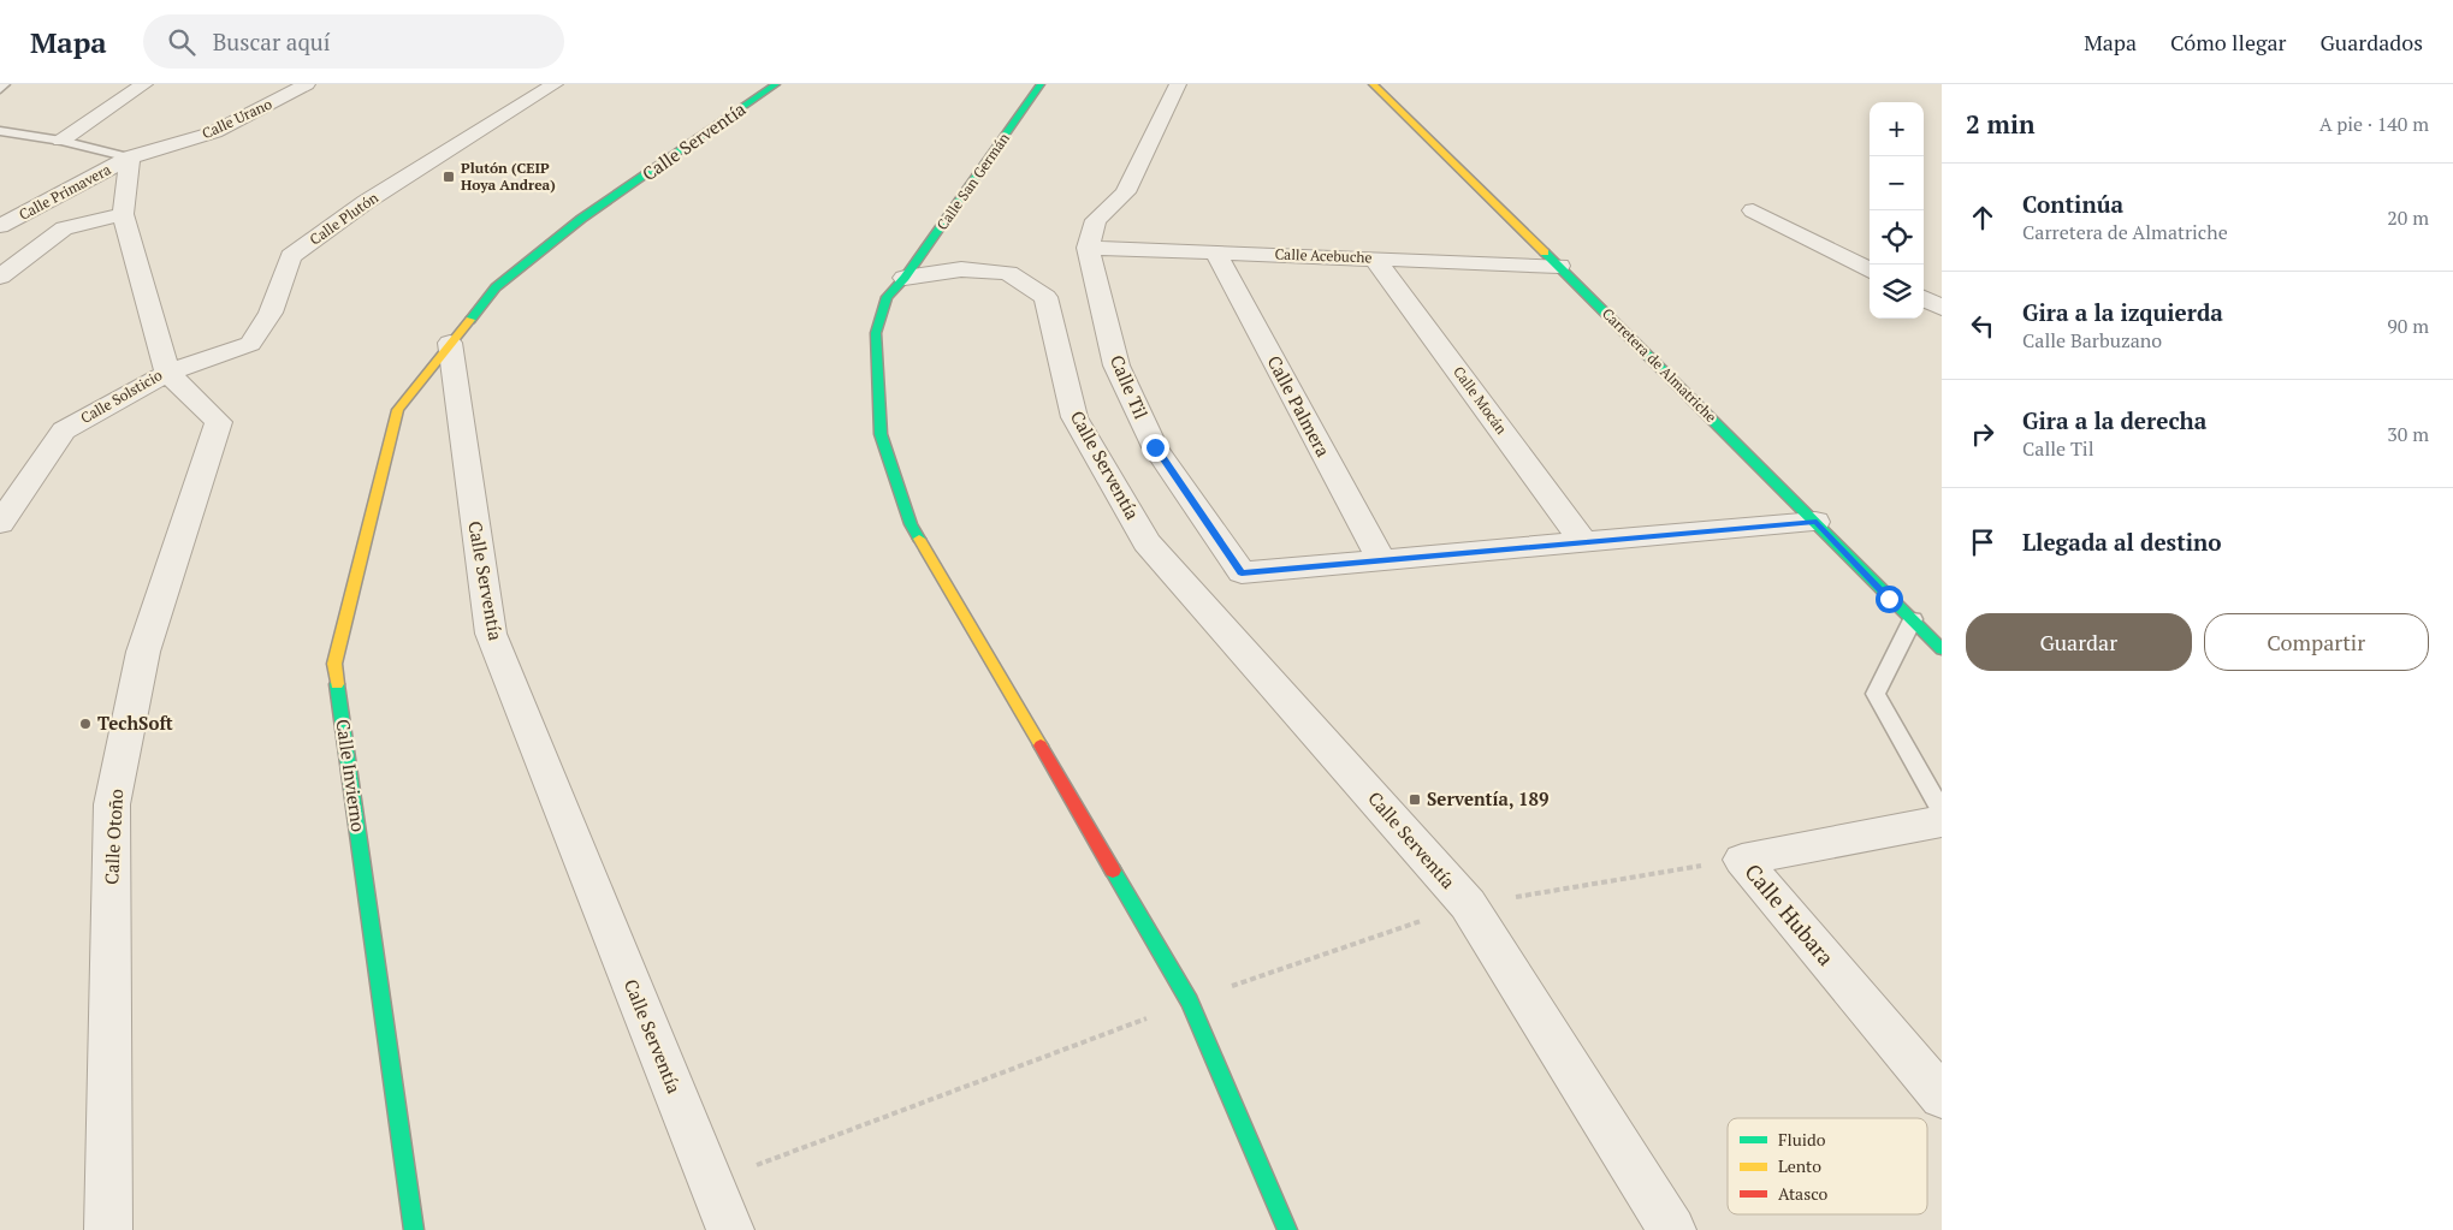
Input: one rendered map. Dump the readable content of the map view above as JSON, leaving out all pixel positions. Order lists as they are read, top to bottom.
{
  "streets": {
    "street": [
      "Calle Urano",
      "Calle Serventía",
      "Calle San Germán",
      "Calle Primavera",
      "Calle Plutón",
      "Calle Acebuche",
      "Carretera de Almatriche",
      "Calle Til",
      "Calle Solsticio",
      "Calle Mocán",
      "Calle Palmera",
      "Calle Invierno",
      "Calle Otoño",
      "Calle Hubara"
    ]
  },
  "crossings": [
    ["Calle Urano", "Calle Primavera"],
    ["Calle Serventía", "Calle San Germán"],
    ["Calle Serventía", "Calle Invierno"],
    ["Calle Plutón", "Calle Solsticio"],
    ["Calle Plutón", "Calle Otoño"],
    ["Calle Acebuche", "Carretera de Almatriche"],
    ["Calle Acebuche", "Calle Til"],
    ["Calle Acebuche", "Calle Mocán"],
    ["Calle Acebuche", "Calle Palmera"],
    ["Calle Til", "Calle Palmera"],
    ["Calle Solsticio", "Calle Otoño"]
  ],
  "places": {
    "transit": ["Plutón (CEIP Hoya Andrea)", "Serventía, 189"],
    "other": ["TechSoft"]
  },
  "legend": ["Fluido", "Lento", "Atasco"],
  "page": {
    "header": "Mapa",
    "search": "Buscar aquí",
    "nav": ["Mapa", "Cómo llegar", "Guardados"],
    "heading": ["2 min", "A pie · 140 m"],
    "map_buttons": ["+", "−"],
    "list": [
      ["Continúa", "Carretera de Almatriche", "20 m"],
      ["Gira a la izquierda", "Calle Barbuzano", "90 m"],
      ["Gira a la derecha", "Calle Til", "30 m"],
      "Llegada al destino"
    ],
    "buttons": ["Guardar", "Compartir"]
  }
}
